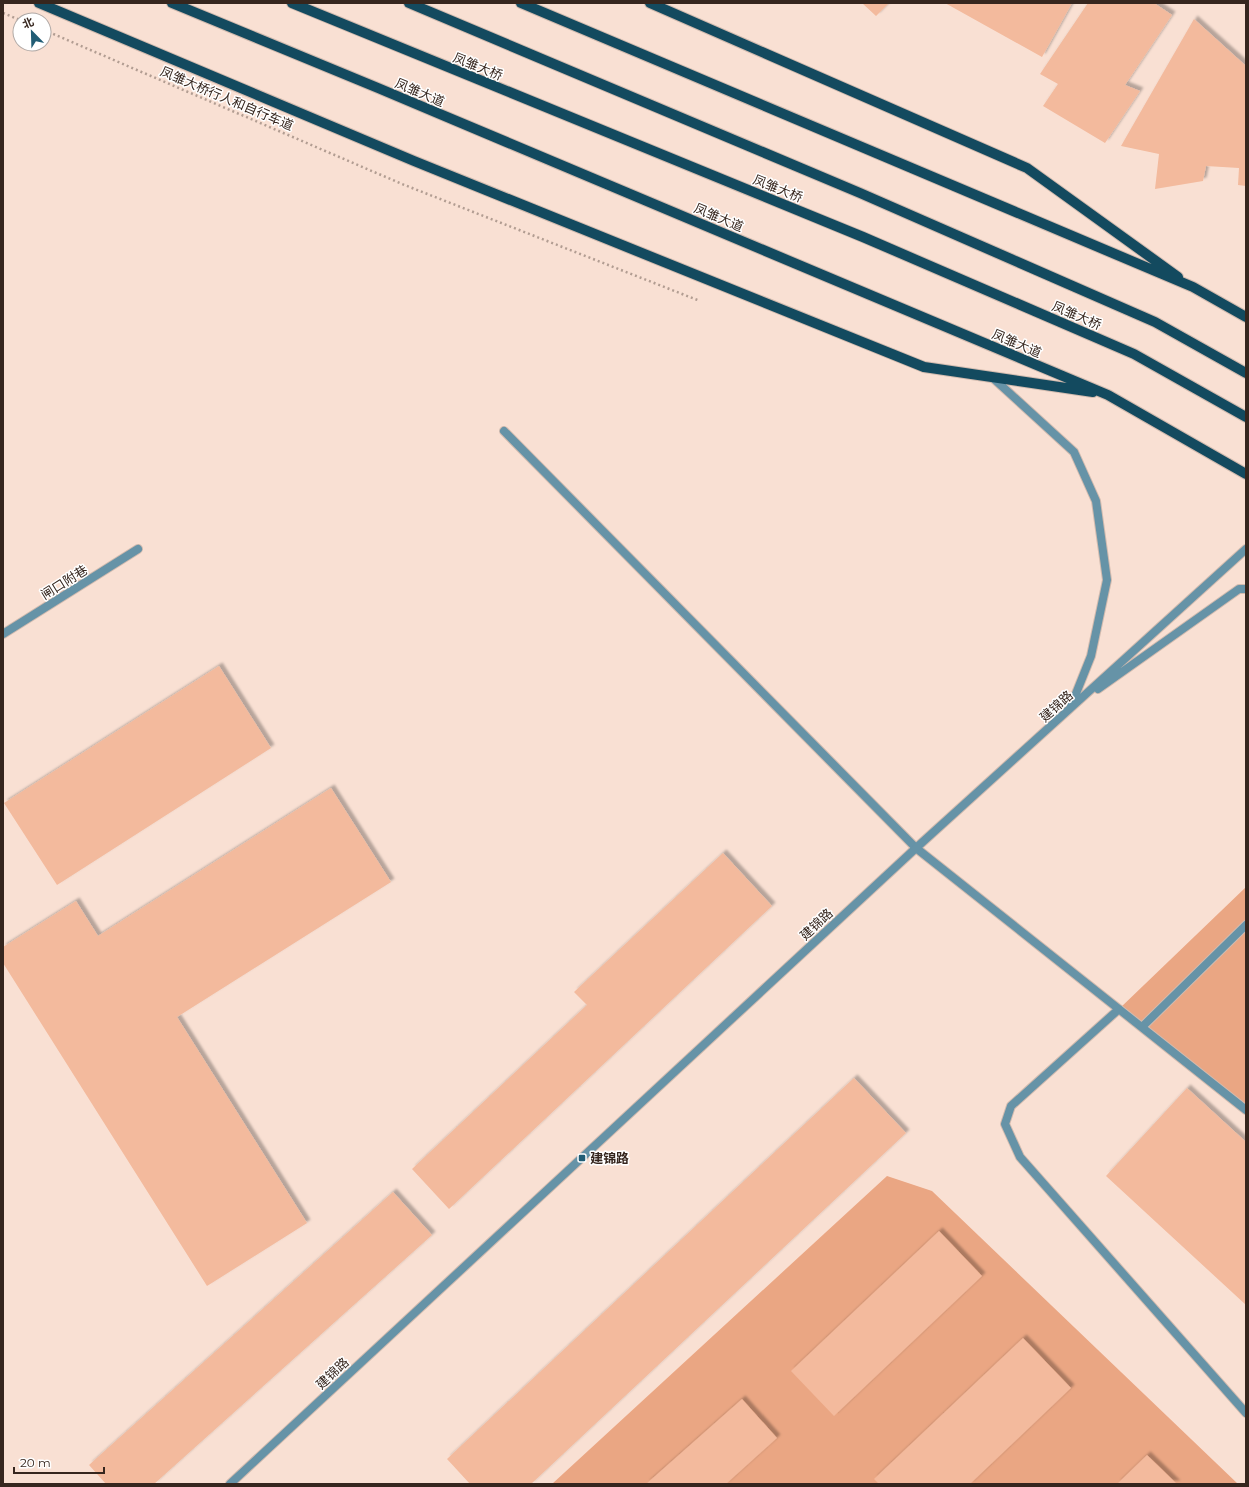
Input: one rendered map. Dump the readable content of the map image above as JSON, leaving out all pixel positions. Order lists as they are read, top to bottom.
{
  "streets": {
    "main road": ["凤雏大桥", "凤雏大道"],
    "street": ["闸口附巷", "建锦路"],
    "path": ["凤雏大桥行人和自行车道"]
  },
  "places": {
    "transit": ["建锦路"]
  },
  "scale_bar": "20 m",
  "north": "top left"
}
